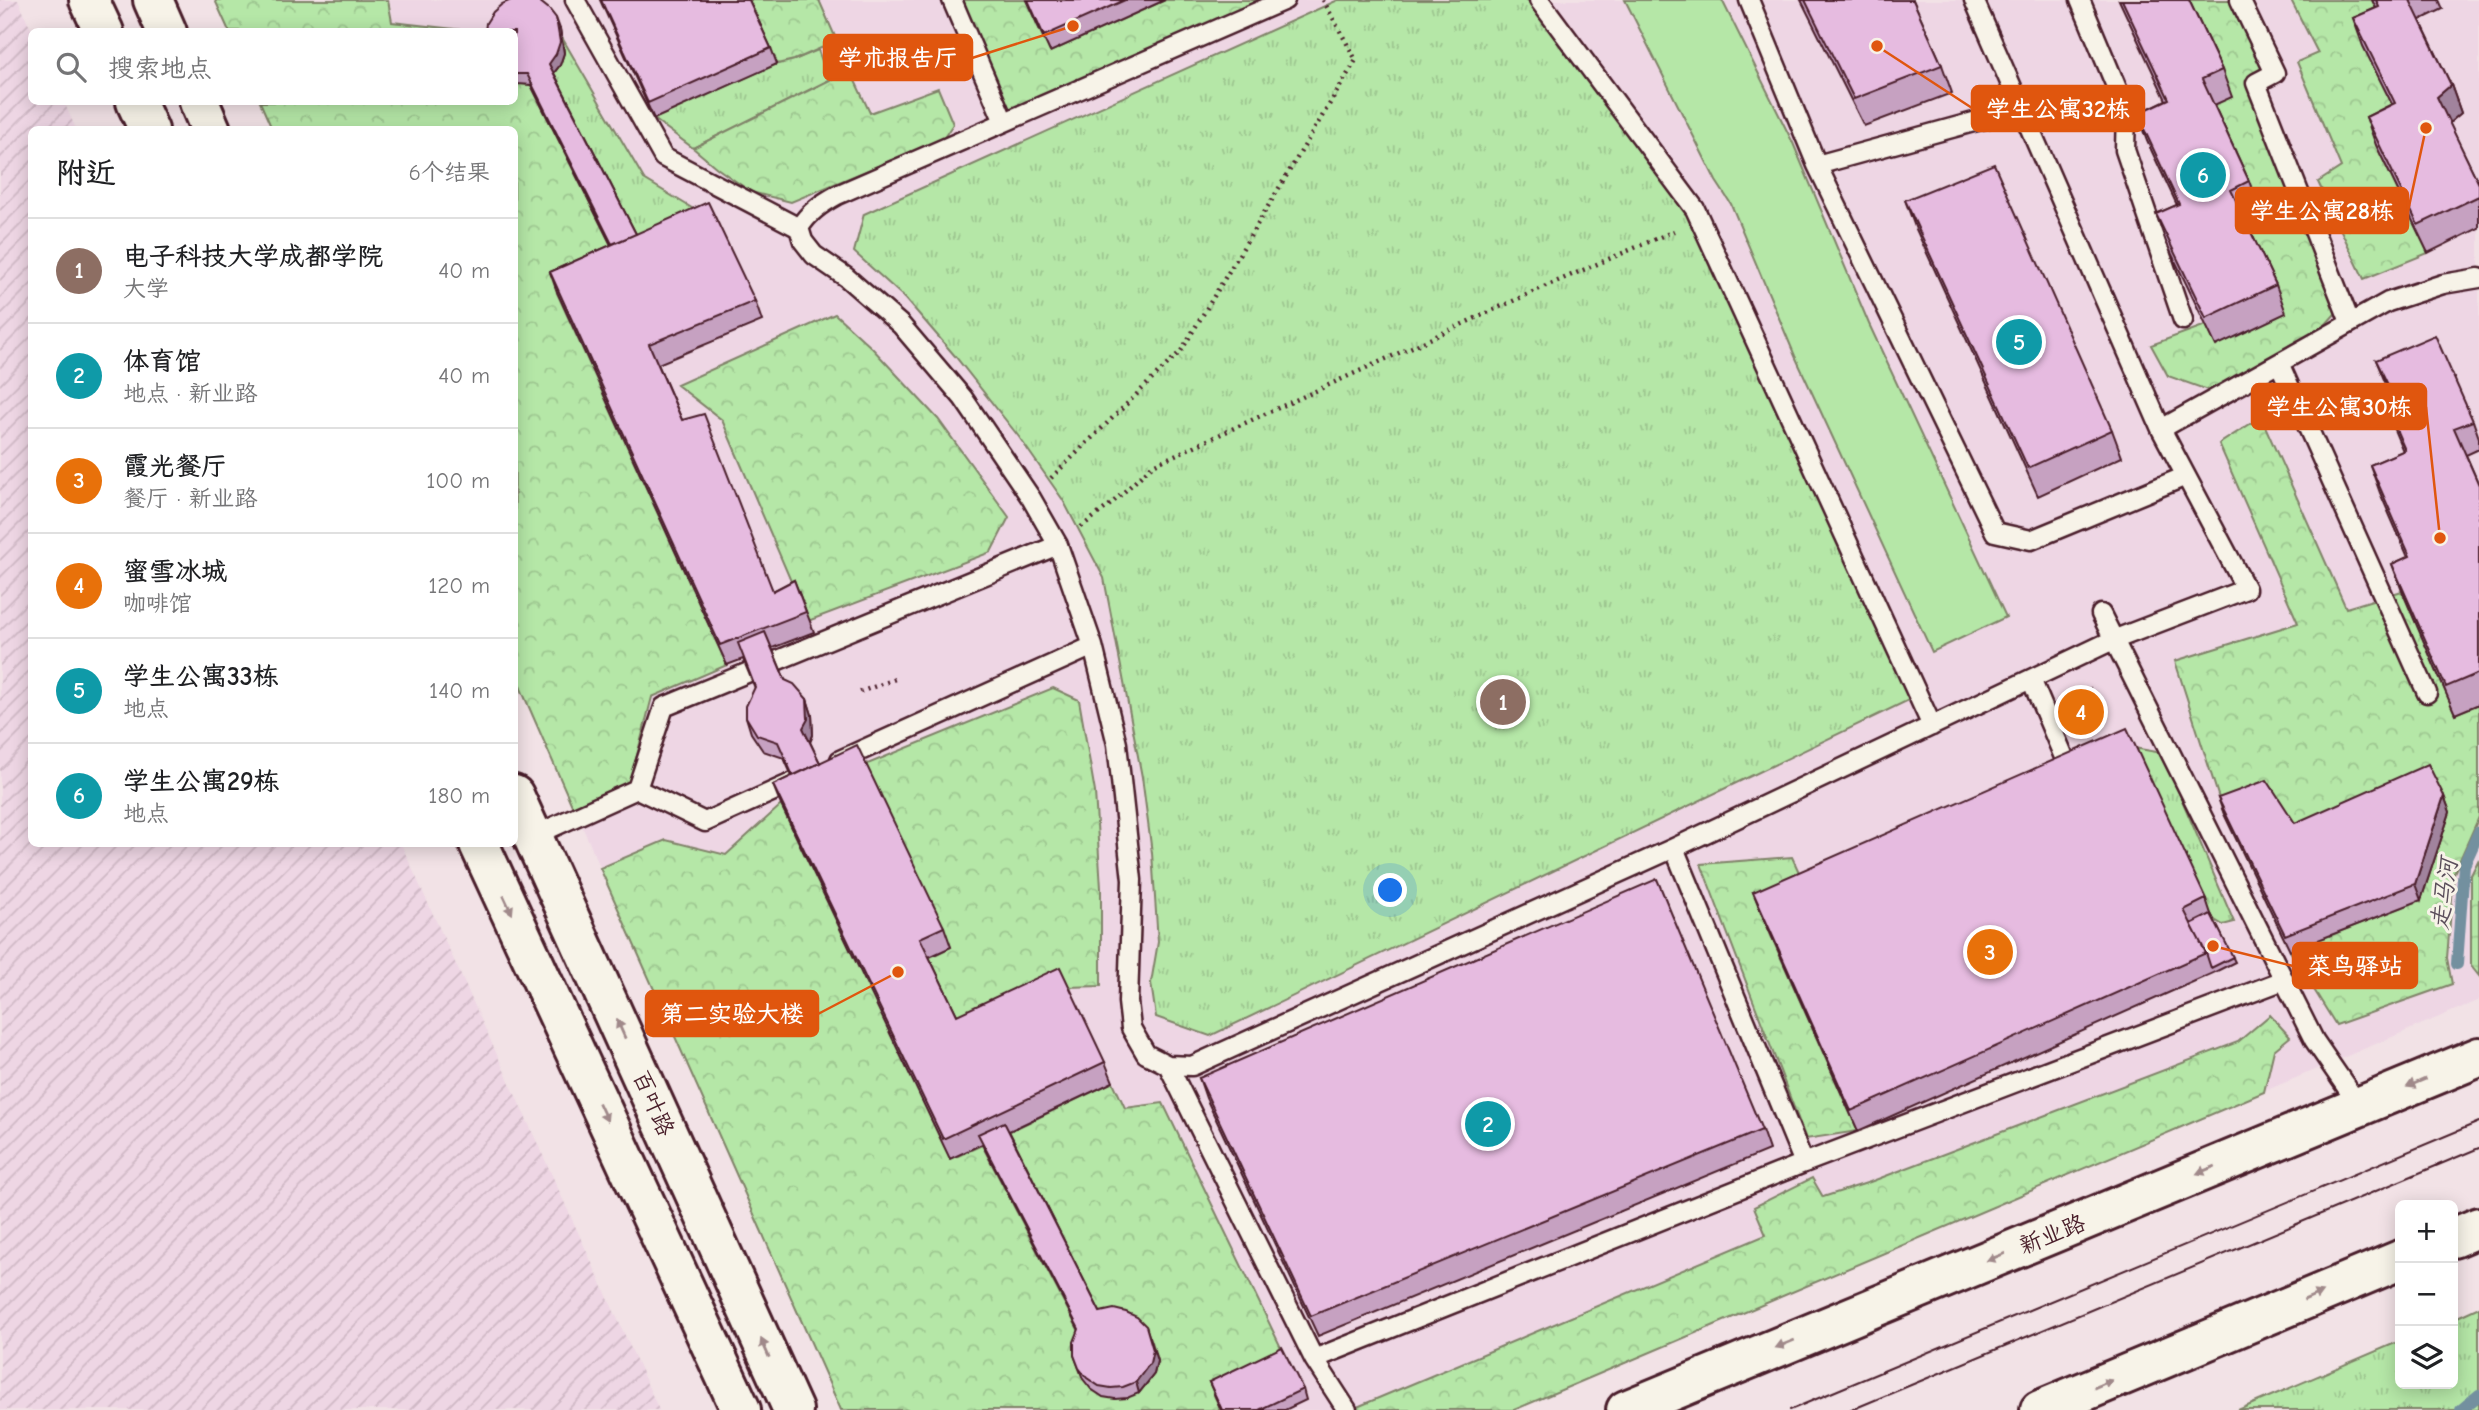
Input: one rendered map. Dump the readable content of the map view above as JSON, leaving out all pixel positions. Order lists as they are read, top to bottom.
{
  "streets": {
    "street": ["百叶路", "新业路"]
  },
  "water": ["走马河"],
  "places": [
    "学术报告厅",
    "学生公寓32栋",
    "学生公寓28栋",
    "学生公寓30栋",
    "菜鸟驿站",
    "第二实验大楼"
  ],
  "page": {
    "search": "搜索地点",
    "heading": ["附近", "6个结果"],
    "pins": [
      "6",
      "5",
      "1",
      "4",
      "3",
      "2"
    ],
    "list": [
      {
        "mark": "1",
        "name": "电子科技大学成都学院",
        "note": "大学",
        "value": "40 m"
      },
      {
        "mark": "2",
        "name": "体育馆",
        "note": "地点 · 新业路",
        "value": "40 m"
      },
      {
        "mark": "3",
        "name": "霞光餐厅",
        "note": "餐厅 · 新业路",
        "value": "100 m"
      },
      {
        "mark": "4",
        "name": "蜜雪冰城",
        "note": "咖啡馆",
        "value": "120 m"
      },
      {
        "mark": "5",
        "name": "学生公寓33栋",
        "note": "地点",
        "value": "140 m"
      },
      {
        "mark": "6",
        "name": "学生公寓29栋",
        "note": "地点",
        "value": "180 m"
      }
    ],
    "map_buttons": ["+", "−"]
  }
}
